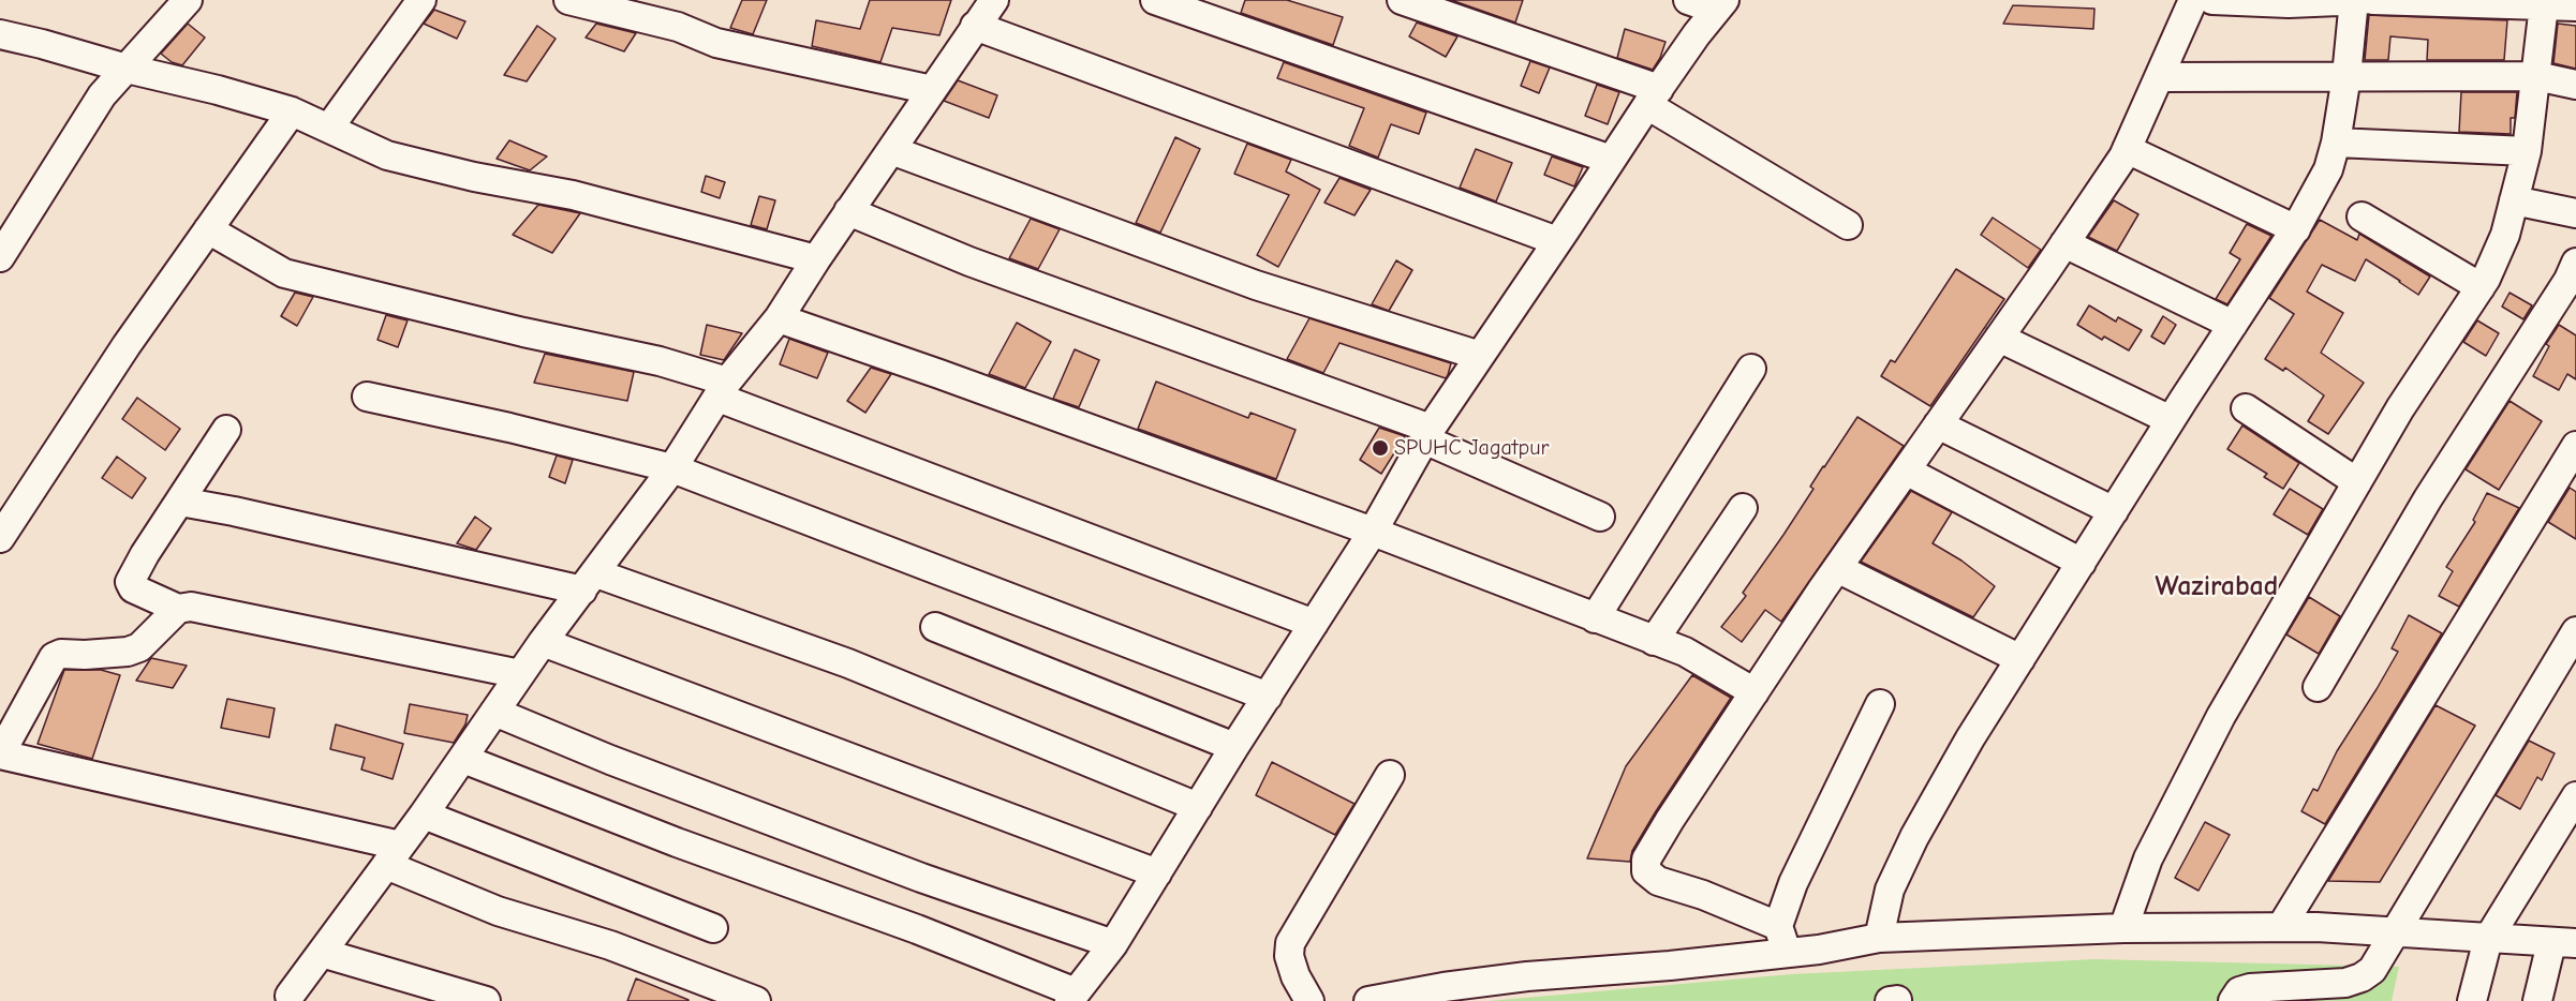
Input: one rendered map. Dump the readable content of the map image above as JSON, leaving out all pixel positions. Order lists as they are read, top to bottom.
{
  "districts": ["Wazirabad"],
  "places": ["SPUHC Jagatpur"]
}
